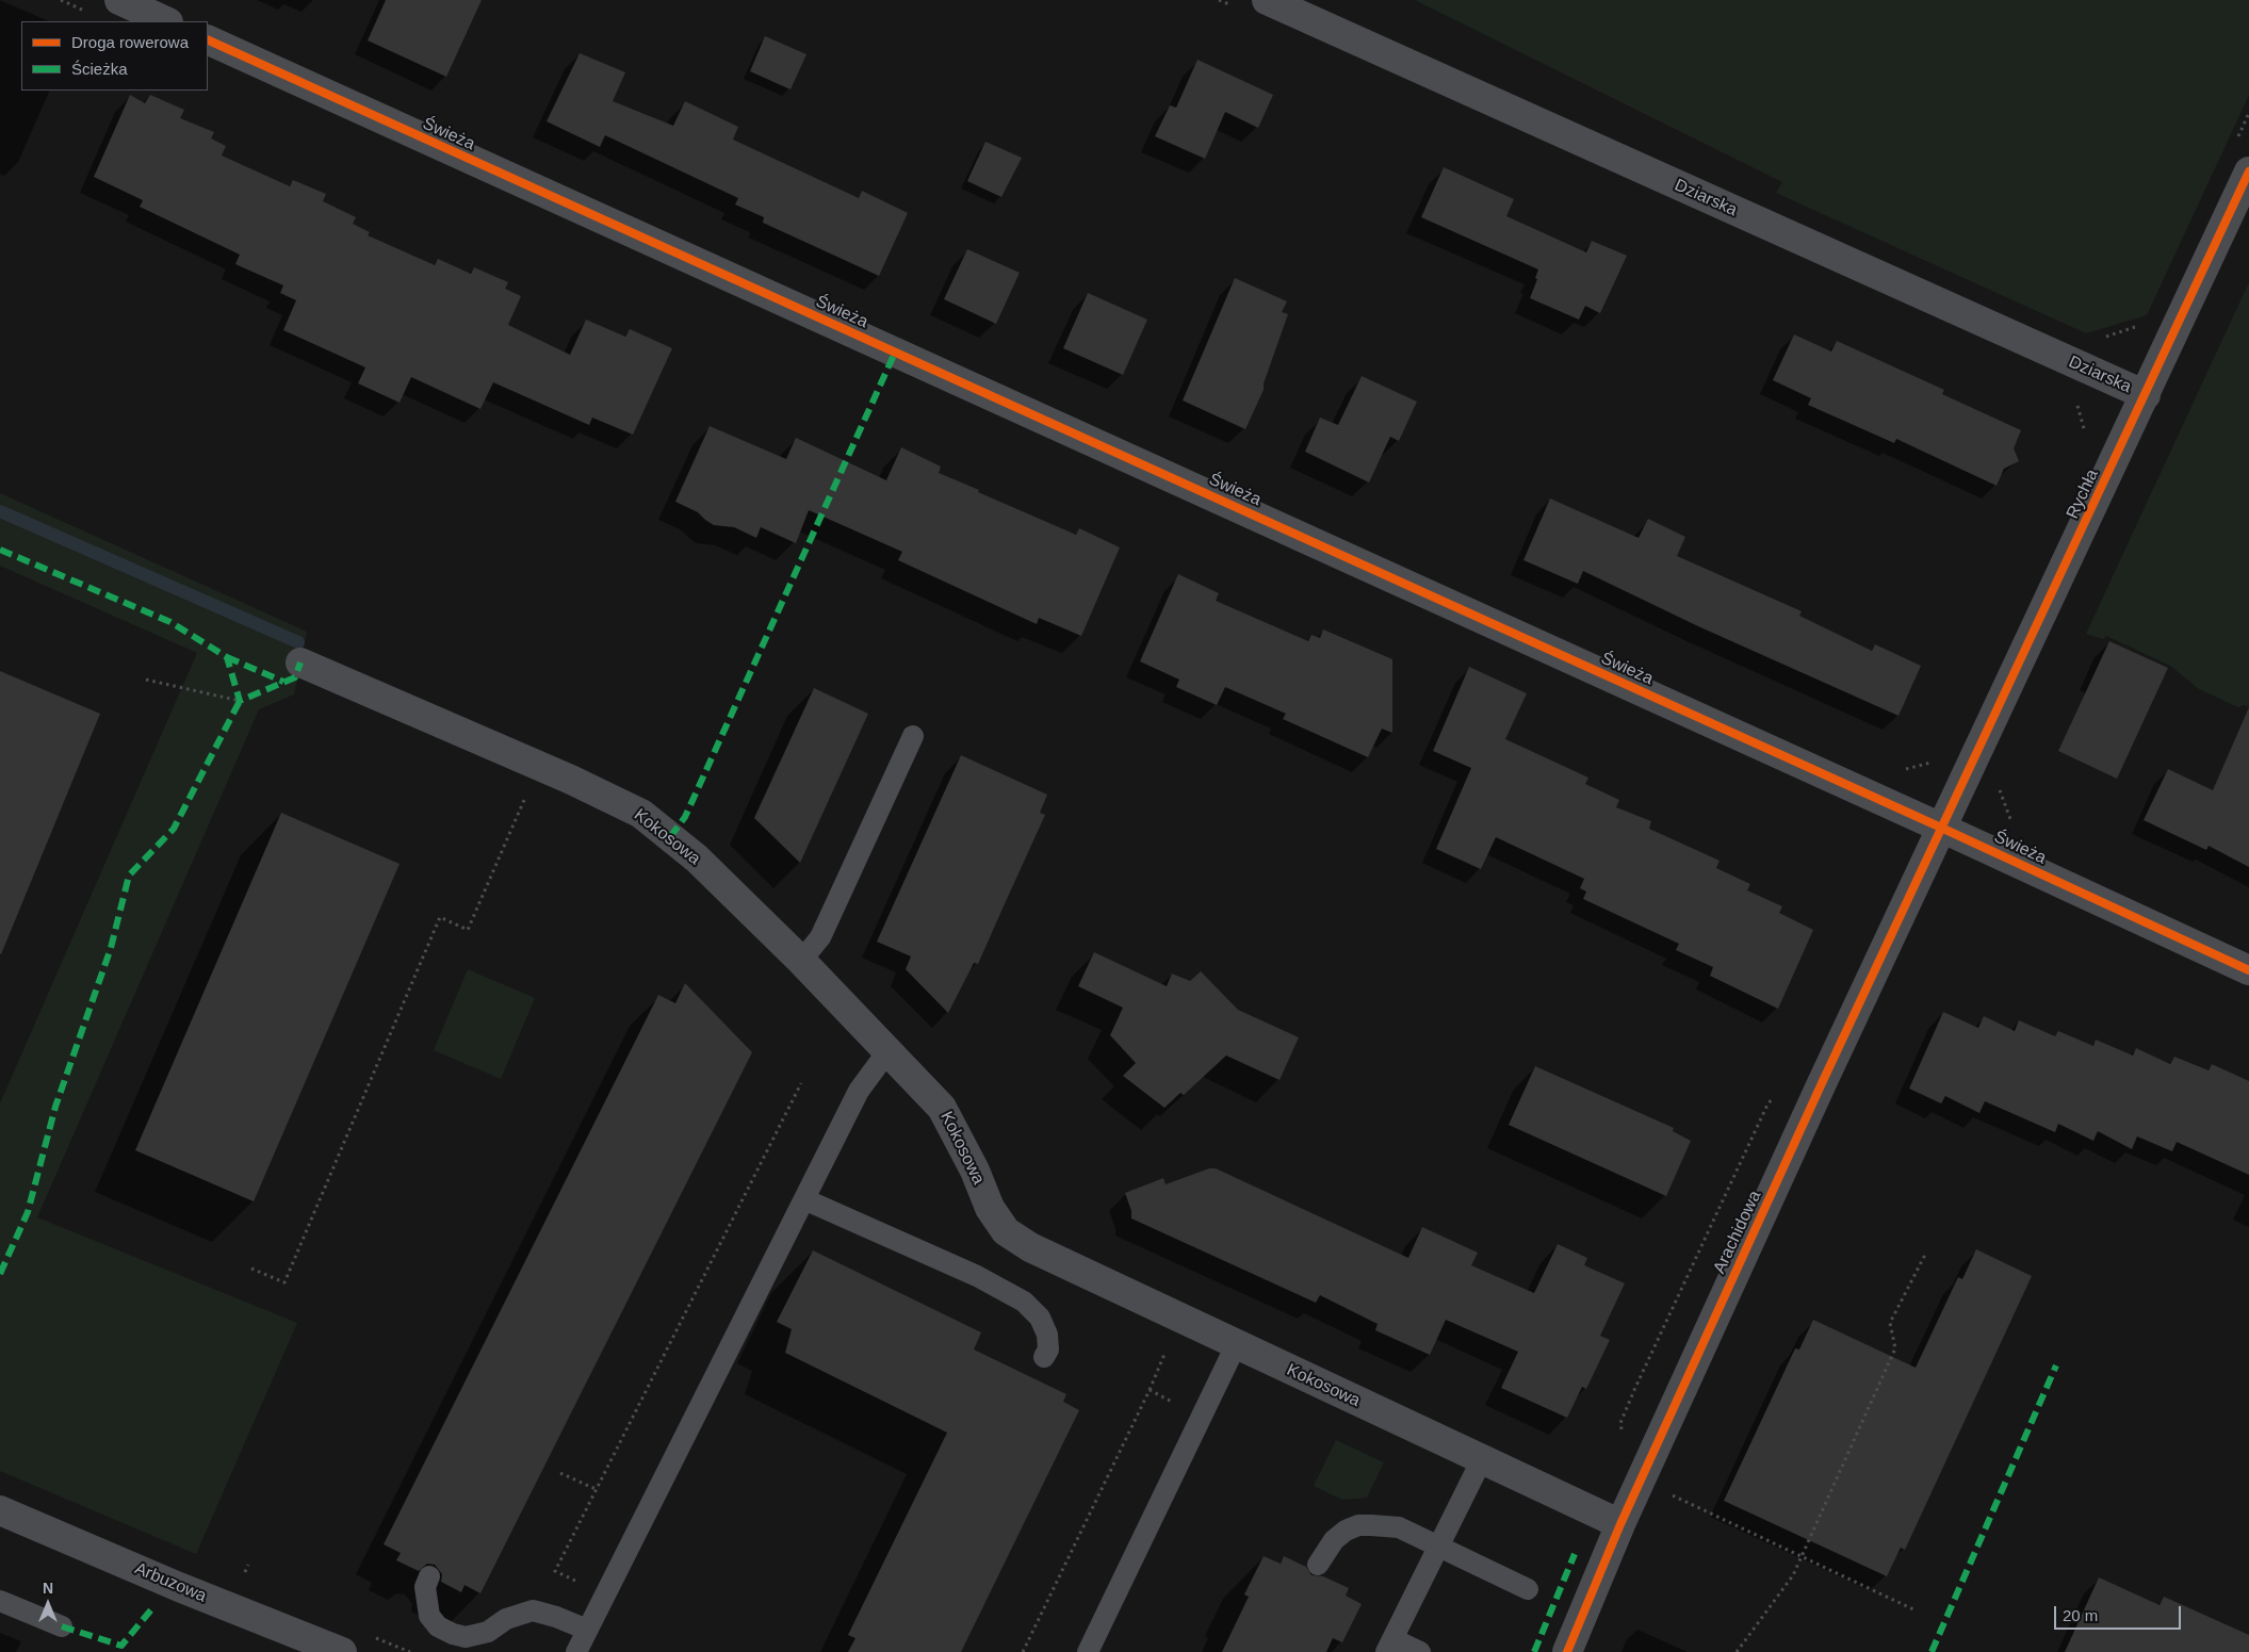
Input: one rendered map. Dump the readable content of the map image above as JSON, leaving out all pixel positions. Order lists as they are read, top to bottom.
{
  "streets": {
    "street": [
      "Świeża",
      "Dziarska",
      "Rychła",
      "Kokosowa",
      "Arachidowa",
      "Arbuzowa"
    ]
  },
  "crossings": [
    ["Świeża", "Rychła"],
    ["Świeża", "Arachidowa"],
    ["Dziarska", "Rychła"],
    ["Rychła", "Arachidowa"],
    ["Kokosowa", "Arachidowa"]
  ],
  "legend": ["Droga rowerowa", "Ścieżka"],
  "scale_bar": "20 m",
  "north": "top"
}
